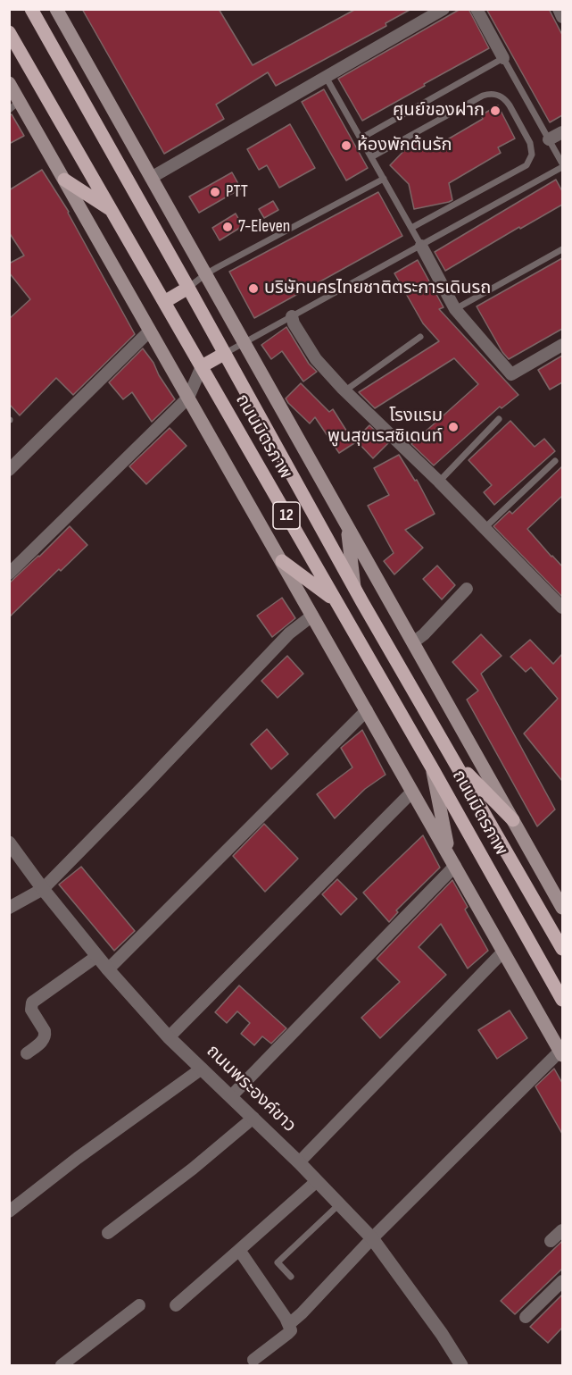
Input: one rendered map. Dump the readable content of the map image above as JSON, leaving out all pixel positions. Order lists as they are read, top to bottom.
{
  "streets": {
    "main road": ["ถนนมิตรภาพ", "12"],
    "street": ["ถนนพระองค์ขาว"]
  },
  "places": [
    "ศูนย์ของฝาก",
    "ห้องพักต้นรัก",
    "PTT",
    "7-Eleven",
    "บริษัทนครไทยชาติตระการเดินรถ",
    "โรงแรม พูนสุขเรสซิเดนท์"
  ]
}
